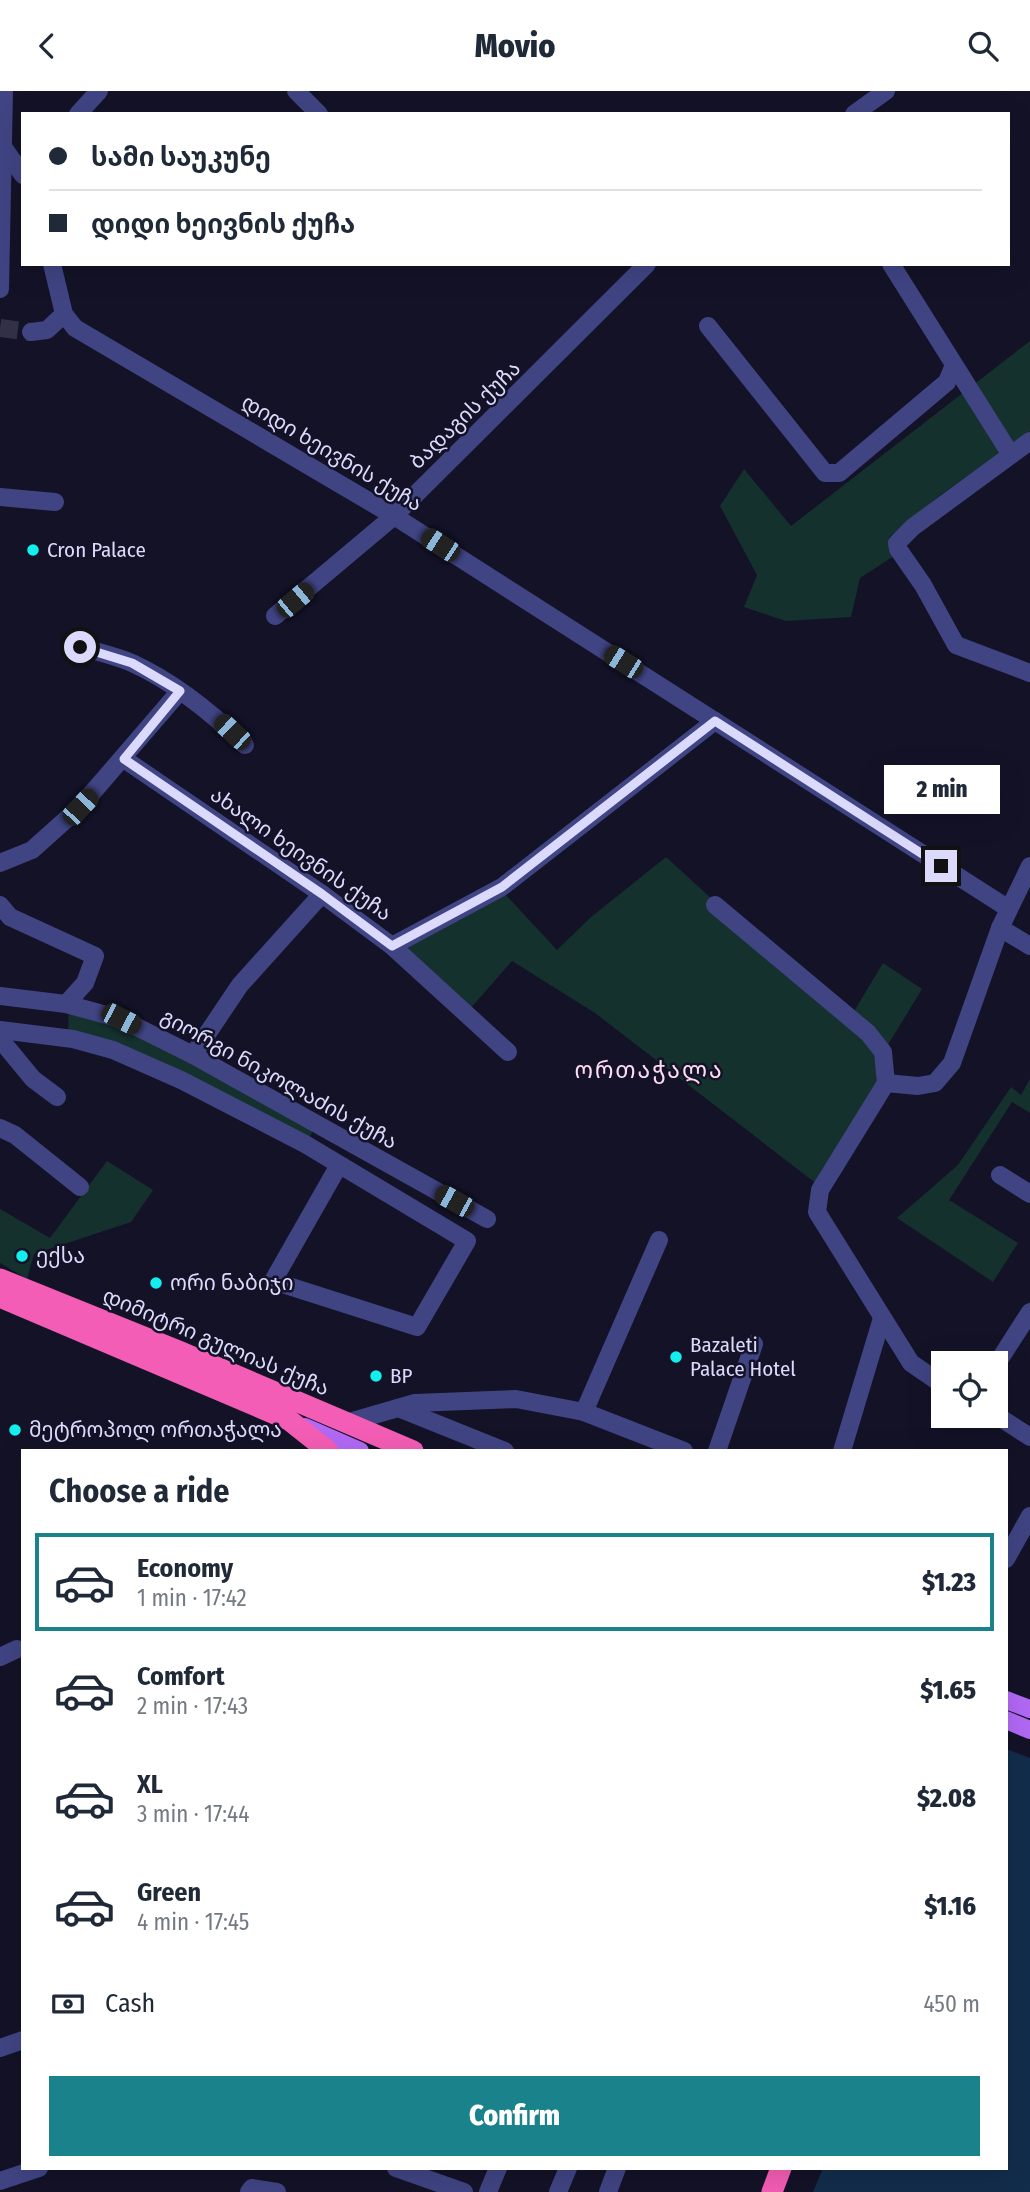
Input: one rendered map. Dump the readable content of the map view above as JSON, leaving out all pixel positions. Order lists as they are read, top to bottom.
{
  "streets": {
    "highway": ["დიმიტრი გულიას ქუჩა"],
    "street": [
      "ბადაგის ქუჩა",
      "დიდი ხეივნის ქუჩა",
      "ახალი ხეივნის ქუჩა",
      "გიორგი ნიკოლაძის ქუჩა"
    ]
  },
  "crossings": [
    ["ბადაგის ქუჩა", "დიდი ხეივნის ქუჩა"]
  ],
  "districts": ["ორთაჭალა"],
  "places": [
    "Cron Palace",
    "ექსა",
    "ორი ნაბიჯი",
    "Bazaleti Palace Hotel",
    "BP",
    "მეტროპოლ ორთაჭალა"
  ],
  "page": {
    "header": "Movio",
    "banner": ["სამი საუკუნე", "დიდი ხეივნის ქუჩა"],
    "bubble": "2 min",
    "heading": "Choose a ride",
    "list": [
      {
        "name": "Economy",
        "note": "1 min · 17:42",
        "value": "$1.23"
      },
      {
        "name": "Comfort",
        "note": "2 min · 17:43",
        "value": "$1.65"
      },
      {
        "name": "XL",
        "note": "3 min · 17:44",
        "value": "$2.08"
      },
      {
        "name": "Green",
        "note": "4 min · 17:45",
        "value": "$1.16"
      }
    ],
    "pay": ["Cash", "450 m"],
    "buttons": "Confirm"
  }
}
